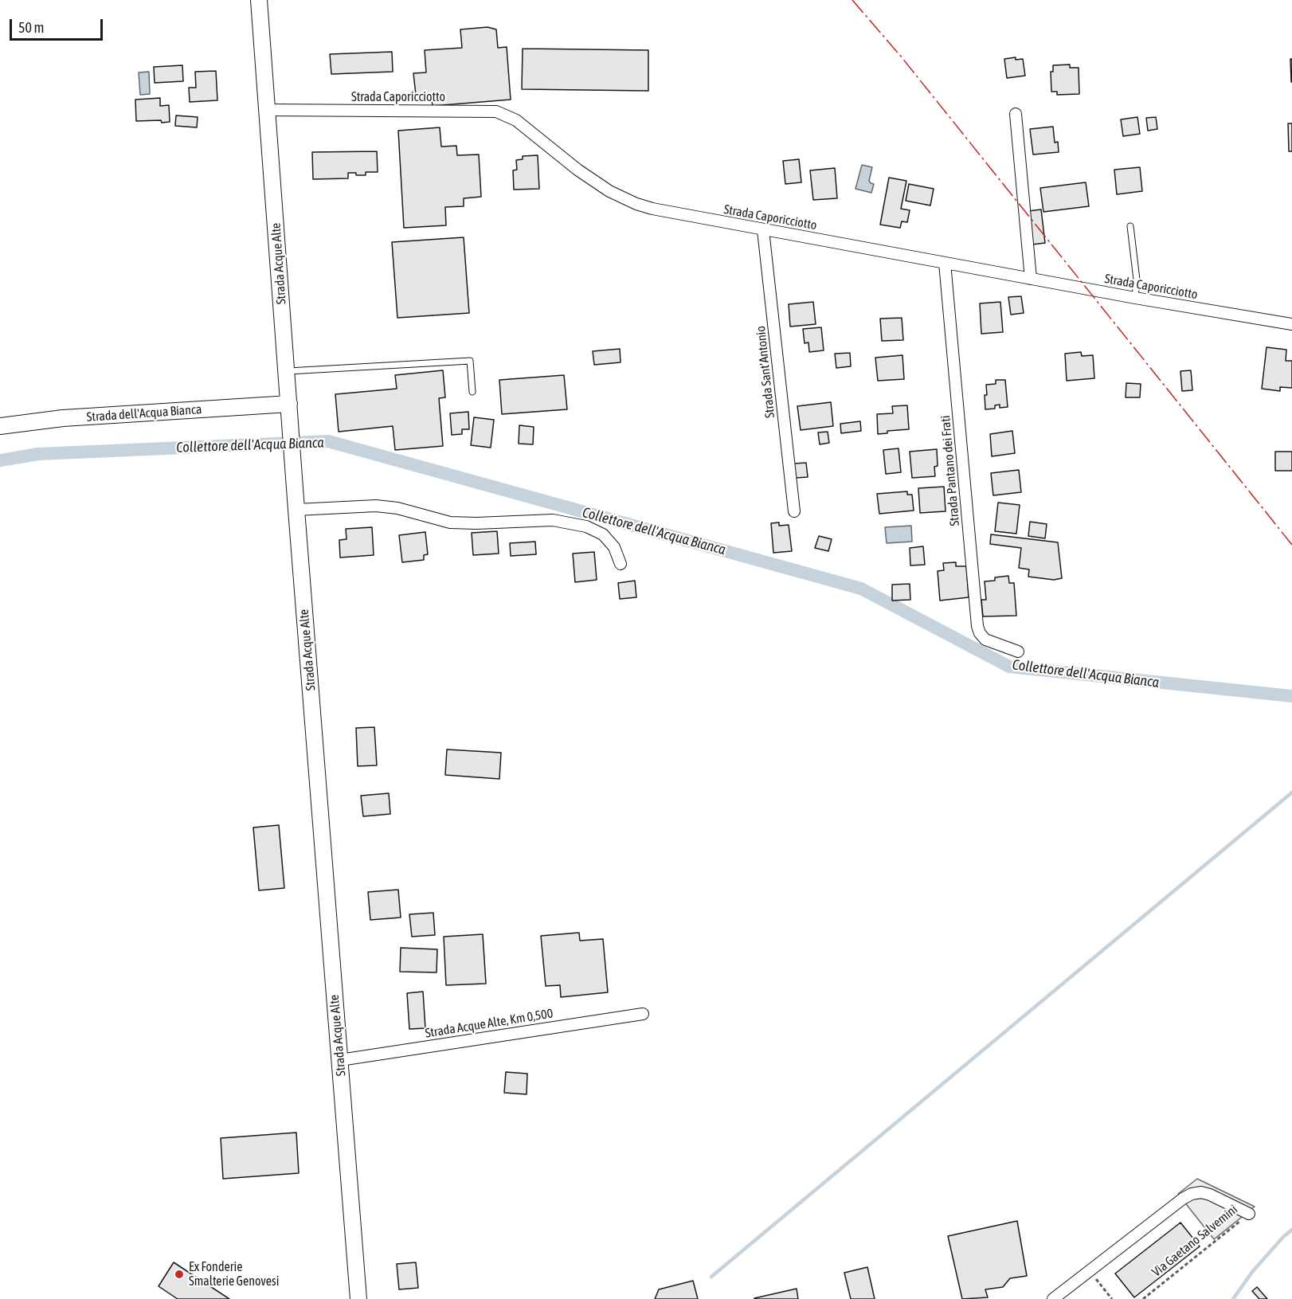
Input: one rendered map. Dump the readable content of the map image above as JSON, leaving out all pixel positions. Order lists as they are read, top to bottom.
{
  "streets": {
    "main road": ["Strada Acque Alte", "Strada dell'Acqua Bianca"],
    "street": [
      "Strada Caporicciotto",
      "Strada Sant'Antonio",
      "Strada Pantano dei Frati",
      "Strada Acque Alte, Km 0,500",
      "Via Gaetano Salvemini"
    ]
  },
  "crossings": [
    ["Strada Caporicciotto", "Strada Acque Alte"],
    ["Strada Caporicciotto", "Strada Sant'Antonio"],
    ["Strada Caporicciotto", "Strada Pantano dei Frati"],
    ["Strada Acque Alte", "Strada dell'Acqua Bianca"],
    ["Strada Acque Alte", "Strada Acque Alte, Km 0,500"]
  ],
  "water": ["Collettore dell'Acqua Bianca"],
  "places": ["Ex Fonderie Smalterie Genovesi"],
  "scale_bar": "50 m"
}
